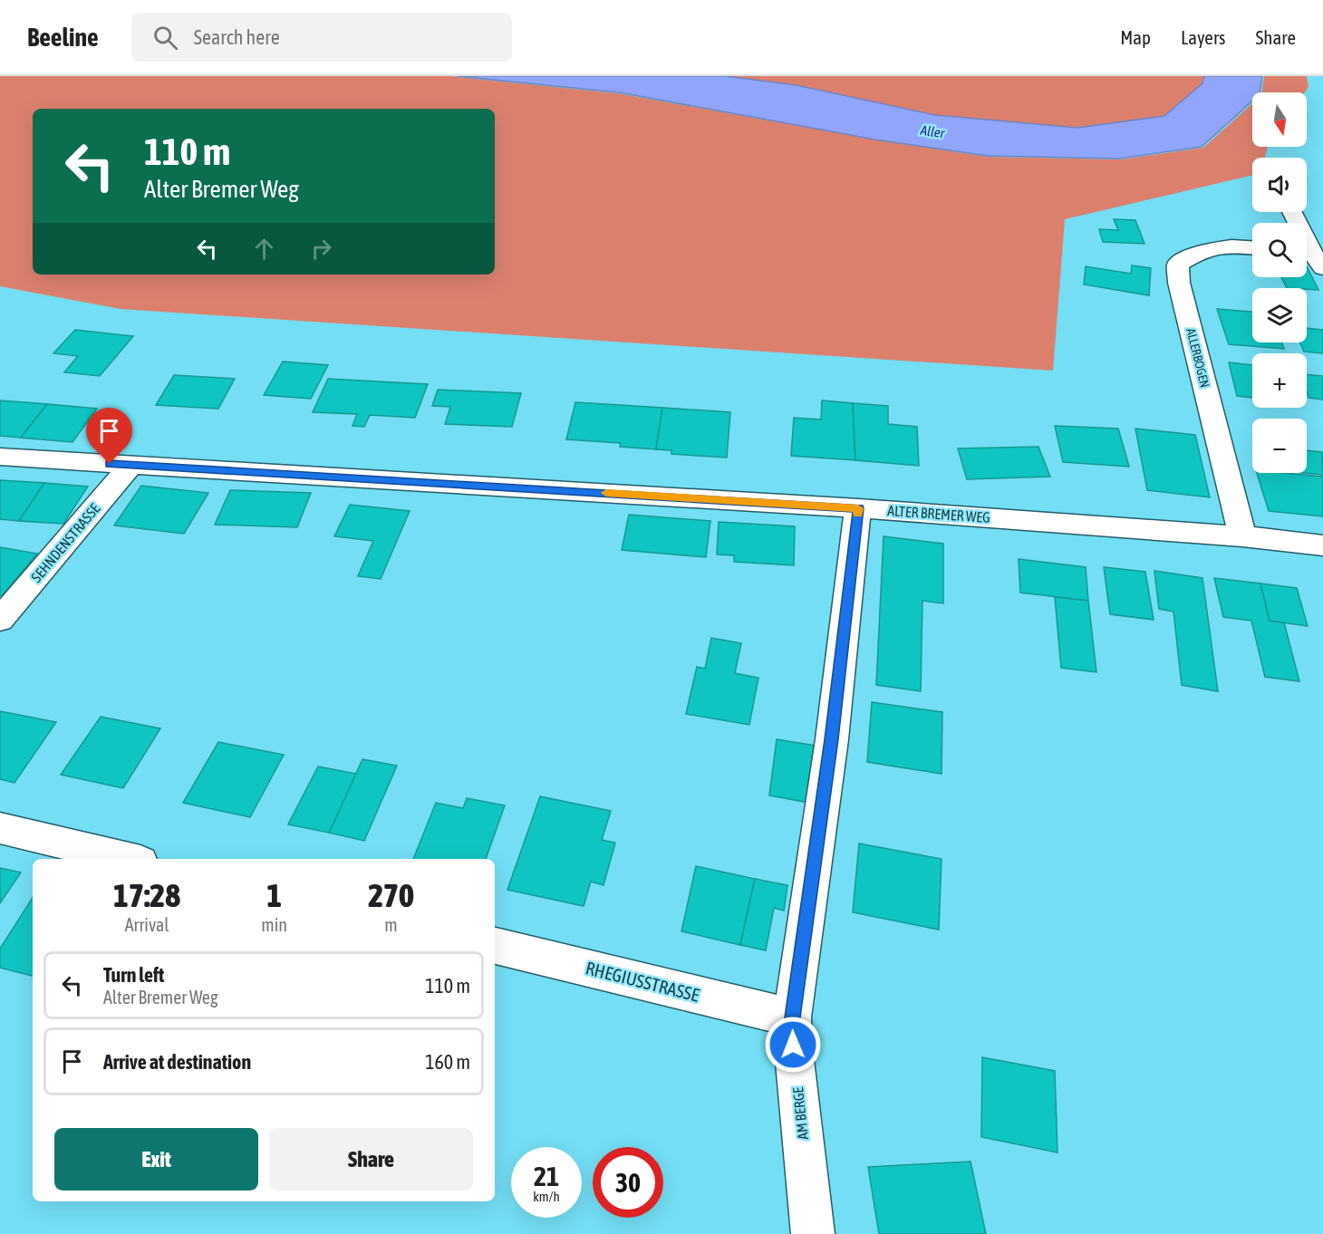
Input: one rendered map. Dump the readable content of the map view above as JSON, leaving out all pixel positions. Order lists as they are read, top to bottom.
{
  "streets": {
    "street": [
      "ALLERBOGEN",
      "ALTER BREMER WEG",
      "SEHNDENSTRASSE",
      "RHEGIUSSTRASSE",
      "AM BERGE"
    ]
  },
  "crossings": [
    ["ALLERBOGEN", "ALTER BREMER WEG"],
    ["ALTER BREMER WEG", "SEHNDENSTRASSE"],
    ["ALTER BREMER WEG", "AM BERGE"],
    ["RHEGIUSSTRASSE", "AM BERGE"]
  ],
  "water": ["Aller"],
  "north": "bottom",
  "page": {
    "header": "Beeline",
    "search": "Search here",
    "nav": ["Map", "Layers", "Share"],
    "map_buttons": ["+", "−"],
    "turn": ["110 m", "Alter Bremer Weg"],
    "eta": [
      "17:28",
      "Arrival",
      "1",
      "min",
      "270",
      "m"
    ],
    "list": [
      {
        "name": "Turn left",
        "note": "Alter Bremer Weg",
        "value": "110 m"
      },
      {
        "name": "Arrive at destination",
        "value": "160 m"
      }
    ],
    "buttons": ["Exit", "Share"],
    "speed": "21 km/h",
    "limit": "30"
  }
}
